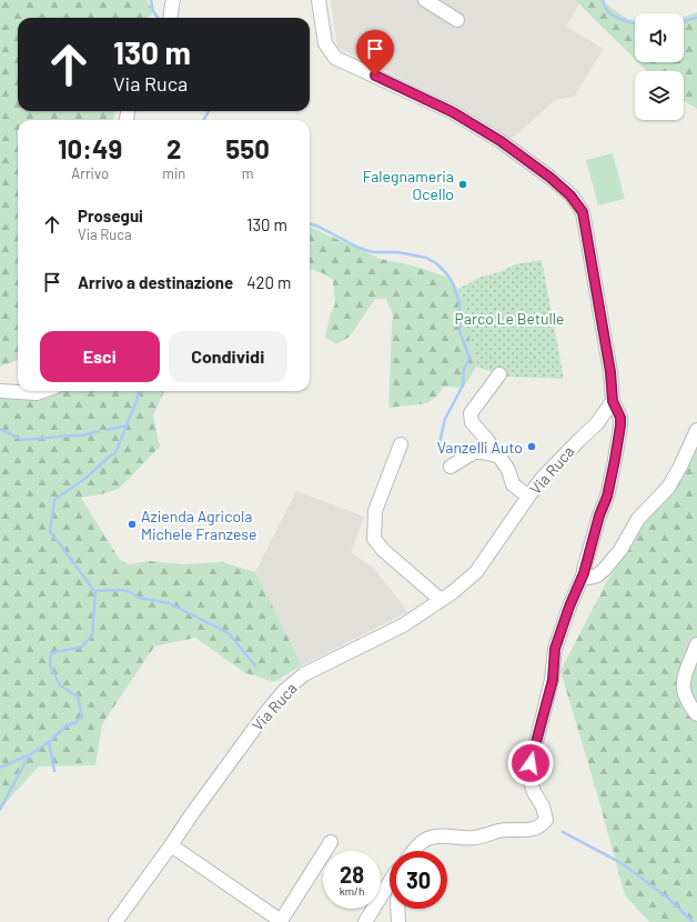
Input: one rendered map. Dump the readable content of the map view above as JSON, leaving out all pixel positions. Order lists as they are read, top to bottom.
{
  "streets": {
    "street": ["Via Ruca"]
  },
  "parks": ["Parco Le Betulle"],
  "places": ["Falegnameria Ocello", "Vanzelli Auto", "Azienda Agricola Michele Franzese"],
  "page": {
    "turn": ["130 m", "Via Ruca"],
    "eta": [
      "10:49",
      "Arrivo",
      "2",
      "min",
      "550",
      "m"
    ],
    "list": [
      {
        "name": "Prosegui",
        "note": "Via Ruca",
        "value": "130 m"
      },
      {
        "name": "Arrivo a destinazione",
        "value": "420 m"
      }
    ],
    "buttons": ["Esci", "Condividi"],
    "speed": "28 km/h",
    "limit": "30"
  }
}
